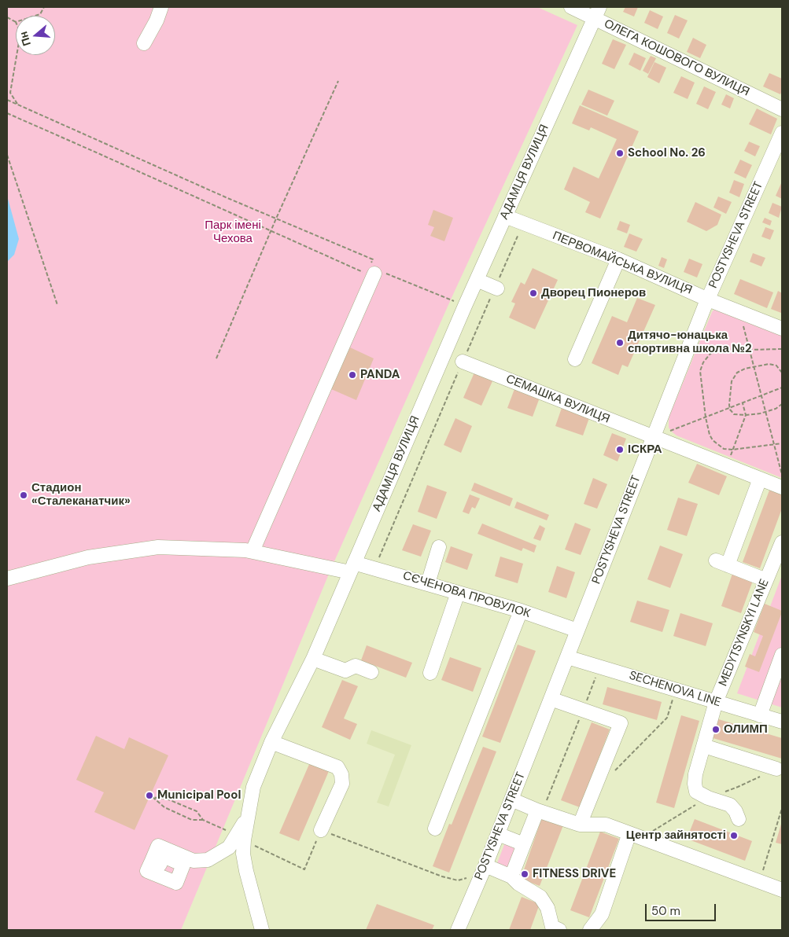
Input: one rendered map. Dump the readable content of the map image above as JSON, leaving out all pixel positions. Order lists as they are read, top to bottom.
{
  "streets": {
    "street": [
      "ОЛЕГА КОШОВОГО ВУЛИЦЯ",
      "АДАМЦЯ ВУЛИЦЯ",
      "POSTYSHEVA STREET",
      "ПЕРВОМАЙСЬКА ВУЛИЦЯ",
      "СЕМАШКА ВУЛИЦЯ",
      "СЄЧЕНОВА ПРОВУЛОК",
      "MEDYTSYNSKYI LANE",
      "SECHENOVA LINE"
    ]
  },
  "crossings": [
    ["ОЛЕГА КОШОВОГО ВУЛИЦЯ", "АДАМЦЯ ВУЛИЦЯ"],
    ["АДАМЦЯ ВУЛИЦЯ", "ПЕРВОМАЙСЬКА ВУЛИЦЯ"],
    ["АДАМЦЯ ВУЛИЦЯ", "СЄЧЕНОВА ПРОВУЛОК"],
    ["POSTYSHEVA STREET", "ПЕРВОМАЙСЬКА ВУЛИЦЯ"],
    ["POSTYSHEVA STREET", "СЕМАШКА ВУЛИЦЯ"],
    ["POSTYSHEVA STREET", "СЄЧЕНОВА ПРОВУЛОК"],
    ["POSTYSHEVA STREET", "SECHENOVA LINE"],
    ["MEDYTSYNSKYI LANE", "SECHENOVA LINE"]
  ],
  "parks": ["Парк імені Чехова"],
  "places": [
    "School No. 26",
    "Дворец Пионеров",
    "Дитячо-юнацька спортивна школа №2",
    "PANDA",
    "ІСКРА",
    "Стадион «Сталеканатчик»",
    "ОЛИМП",
    "Municipal Pool",
    "Центр зайнятості",
    "FITNESS DRIVE"
  ],
  "scale_bar": "50 m",
  "north": "left"
}
